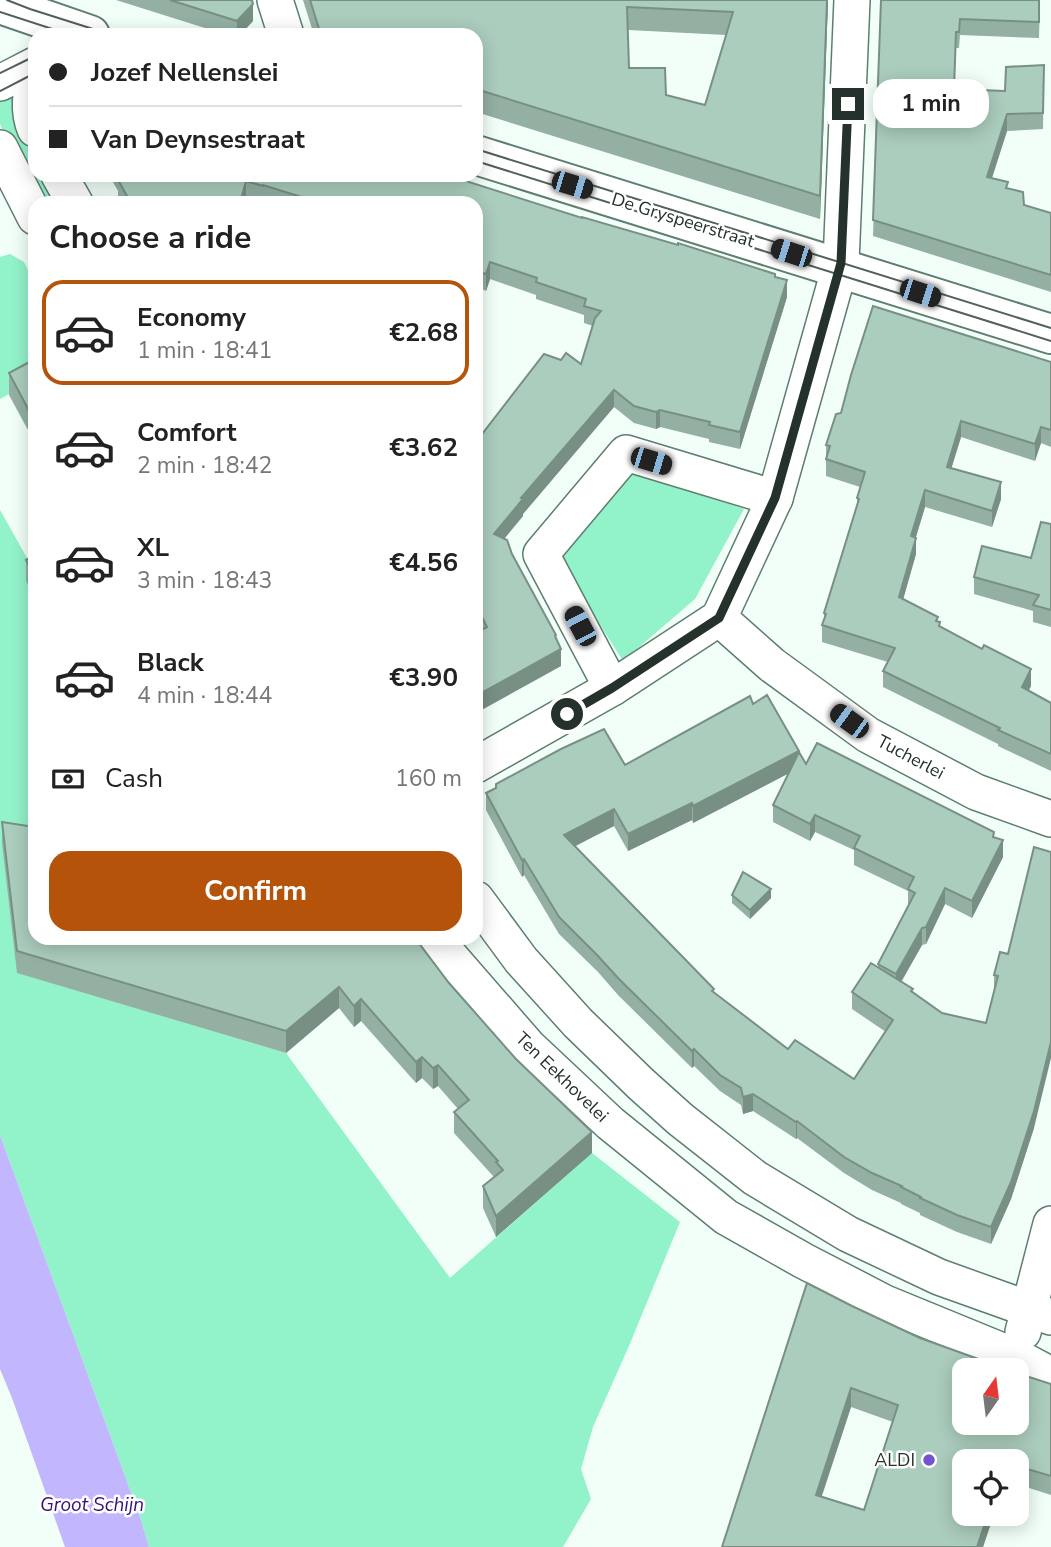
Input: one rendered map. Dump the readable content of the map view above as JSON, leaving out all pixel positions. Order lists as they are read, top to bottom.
{
  "streets": {
    "street": ["De Gryspeerstraat", "Tucherlei", "Ten Eekhovelei"]
  },
  "water": ["Groot Schijn"],
  "places": ["ALDI"],
  "north": "top",
  "page": {
    "banner": ["Jozef Nellenslei", "Van Deynsestraat"],
    "bubble": "1 min",
    "heading": "Choose a ride",
    "list": [
      {
        "name": "Economy",
        "note": "1 min · 18:41",
        "value": "€2.68"
      },
      {
        "name": "Comfort",
        "note": "2 min · 18:42",
        "value": "€3.62"
      },
      {
        "name": "XL",
        "note": "3 min · 18:43",
        "value": "€4.56"
      },
      {
        "name": "Black",
        "note": "4 min · 18:44",
        "value": "€3.90"
      }
    ],
    "pay": ["Cash", "160 m"],
    "buttons": "Confirm"
  }
}
